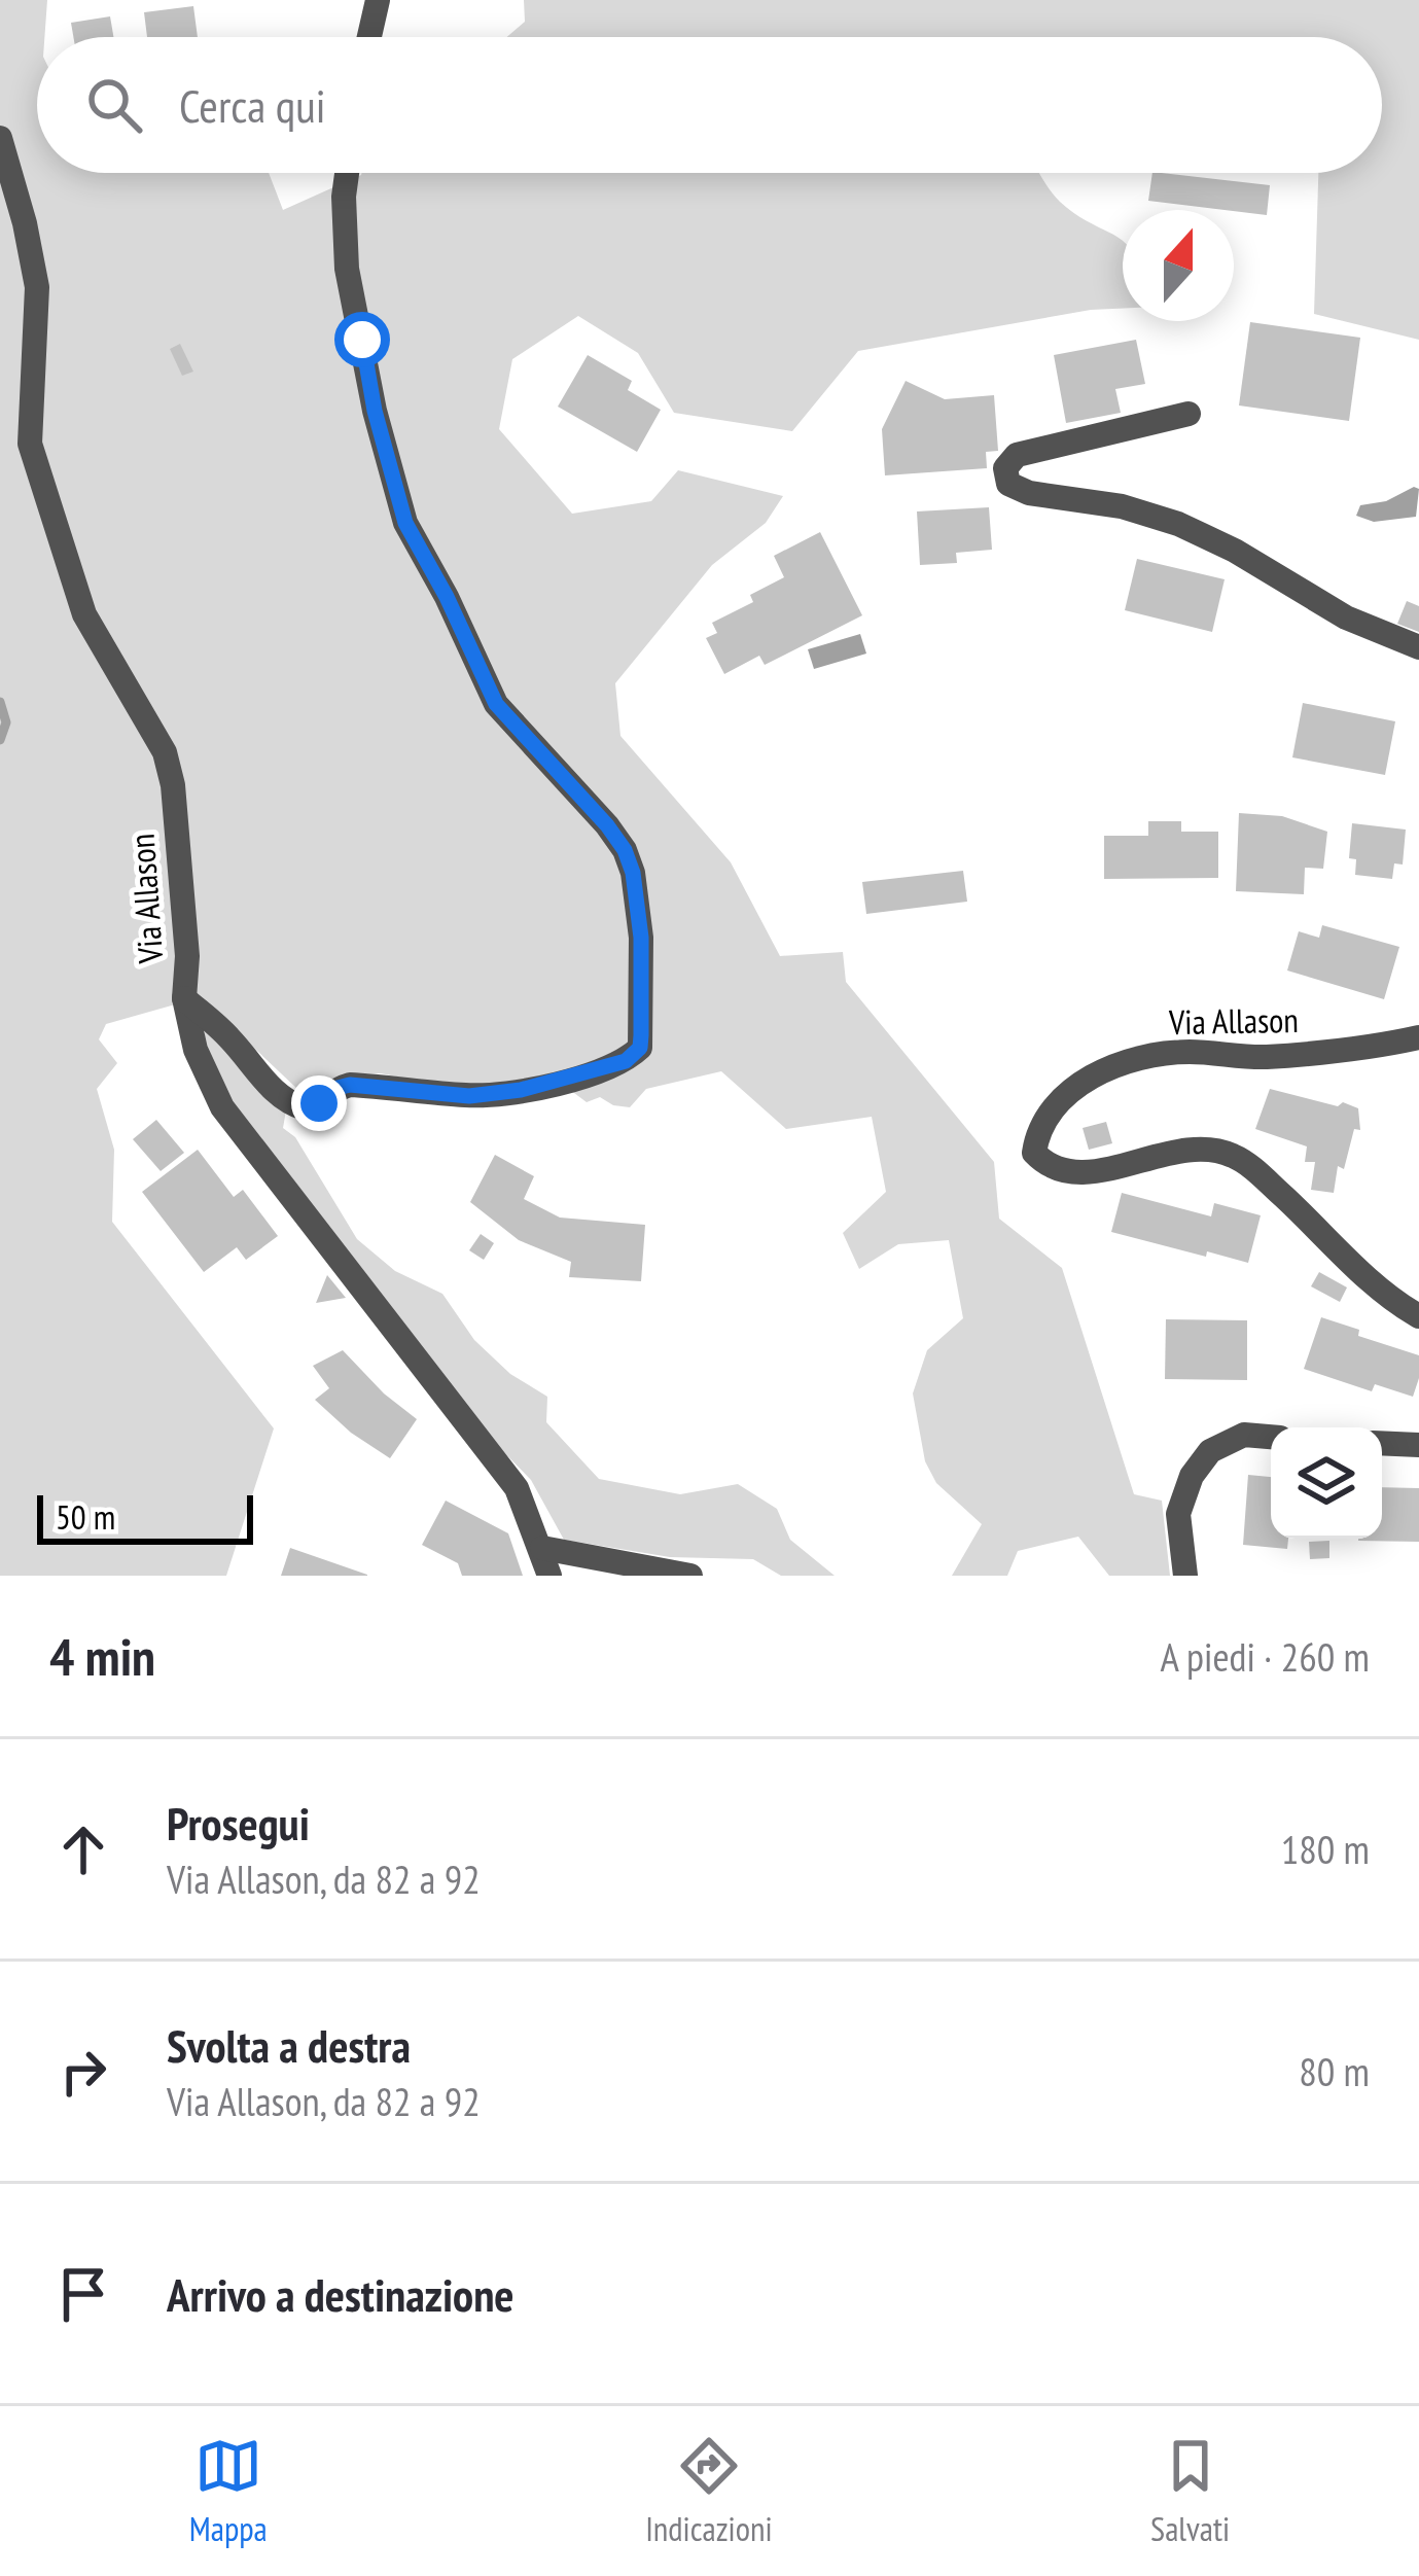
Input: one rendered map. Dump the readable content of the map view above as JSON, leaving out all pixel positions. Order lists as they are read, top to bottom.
{
  "streets": {
    "street": ["Via Allason"]
  },
  "scale_bar": "50 m",
  "north": "top",
  "page": {
    "search": "Cerca qui",
    "scale": "50 m",
    "heading": ["4 min", "A piedi · 260 m"],
    "list": [
      ["Prosegui", "Via Allason, da 82 a 92", "180 m"],
      ["Svolta a destra", "Via Allason, da 82 a 92", "80 m"],
      "Arrivo a destinazione"
    ],
    "nav": ["Mappa", "Indicazioni", "Salvati"]
  }
}
